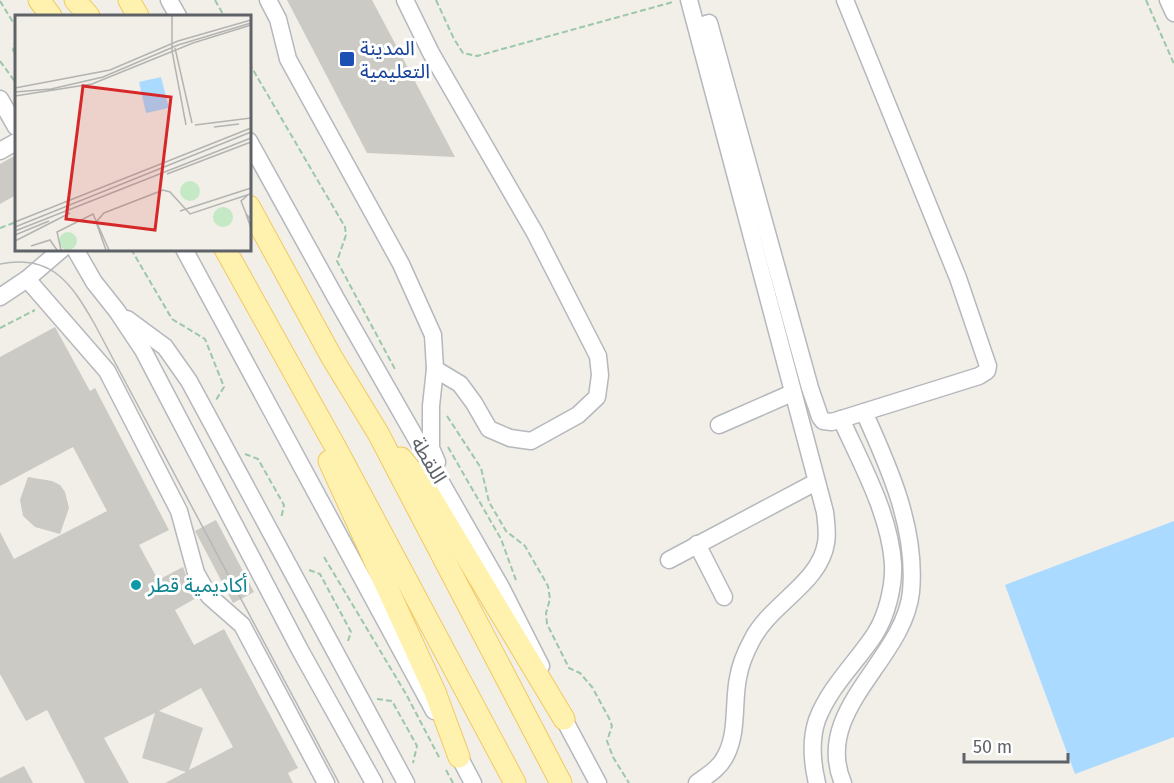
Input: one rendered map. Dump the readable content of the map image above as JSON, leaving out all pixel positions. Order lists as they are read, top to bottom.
{
  "streets": {
    "main road": ["اللقطة"]
  },
  "places": {
    "transit": ["المدينة التعليمية"],
    "other": ["أكاديمية قطر"]
  },
  "scale_bar": "50 m"
}
